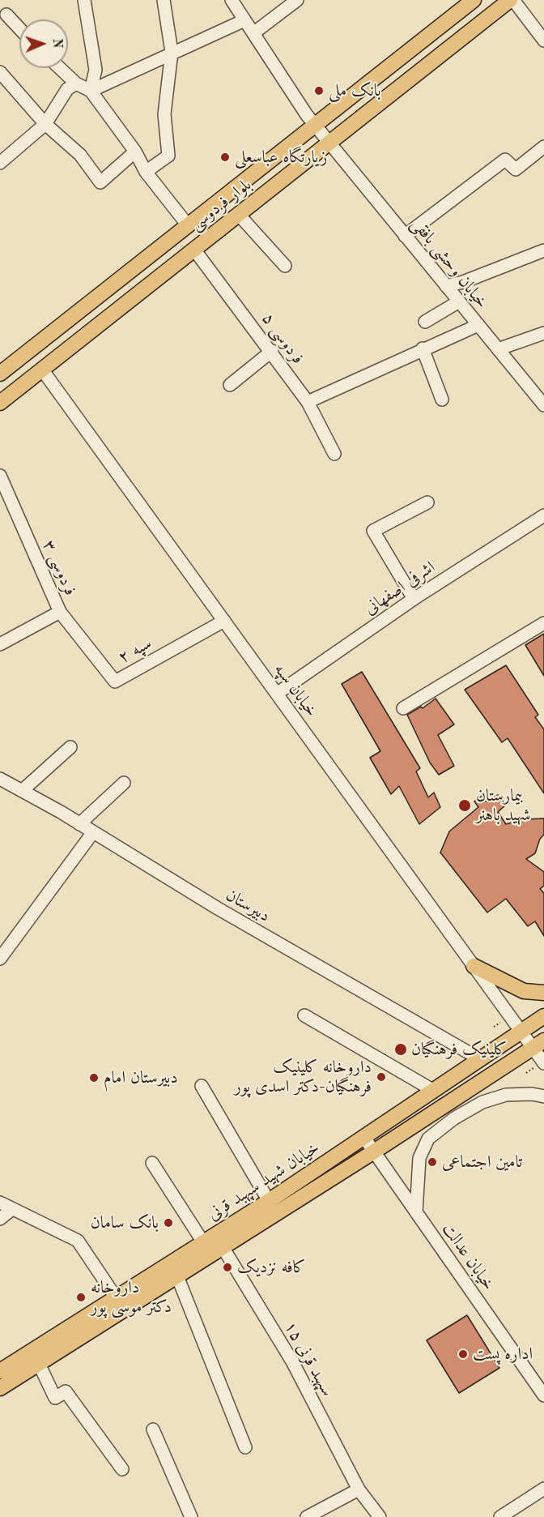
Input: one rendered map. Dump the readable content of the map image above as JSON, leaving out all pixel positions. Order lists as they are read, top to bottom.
{
  "streets": {
    "main road": ["بلوار فردوسی", "خیابان شهید سپهبد قرنی"],
    "street": [
      "خیابان وحشی بافقی",
      "فردوسی ۵",
      "فردوسی ۳",
      "اشرفی اصفهانی",
      "سپه ۲",
      "خیابان سپه",
      "دبیرستان",
      "خیابان عدالت",
      "سپهبد قرنی ۱۵"
    ]
  },
  "crossings": [
    ["بلوار فردوسی", "خیابان وحشی بافقی"],
    ["بلوار فردوسی", "فردوسی ۵"],
    ["بلوار فردوسی", "خیابان سپه"],
    ["فردوسی ۳", "سپه ۲"],
    ["اشرفی اصفهانی", "خیابان سپه"],
    ["سپه ۲", "خیابان سپه"],
    ["خیابان سپه", "خیابان شهید سپهبد قرنی"],
    ["دبیرستان", "خیابان شهید سپهبد قرنی"],
    ["خیابان شهید سپهبد قرنی", "خیابان عدالت"],
    ["خیابان شهید سپهبد قرنی", "سپهبد قرنی ۱۵"]
  ],
  "places": [
    "بانک ملی",
    "زیارتگاه عباسعلی",
    "بیمارستان شهید باهنر",
    "کلینیک فرهنگیان",
    "داروخانه کلینیک فرهنگیان-دکتر اسدی پور",
    "دبیرستان امام",
    "تامین اجتماعی",
    "بانک سامان",
    "کافه نزدیک",
    "داروخانه دکتر موسی پور",
    "اداره پست"
  ],
  "north": "right"
}
